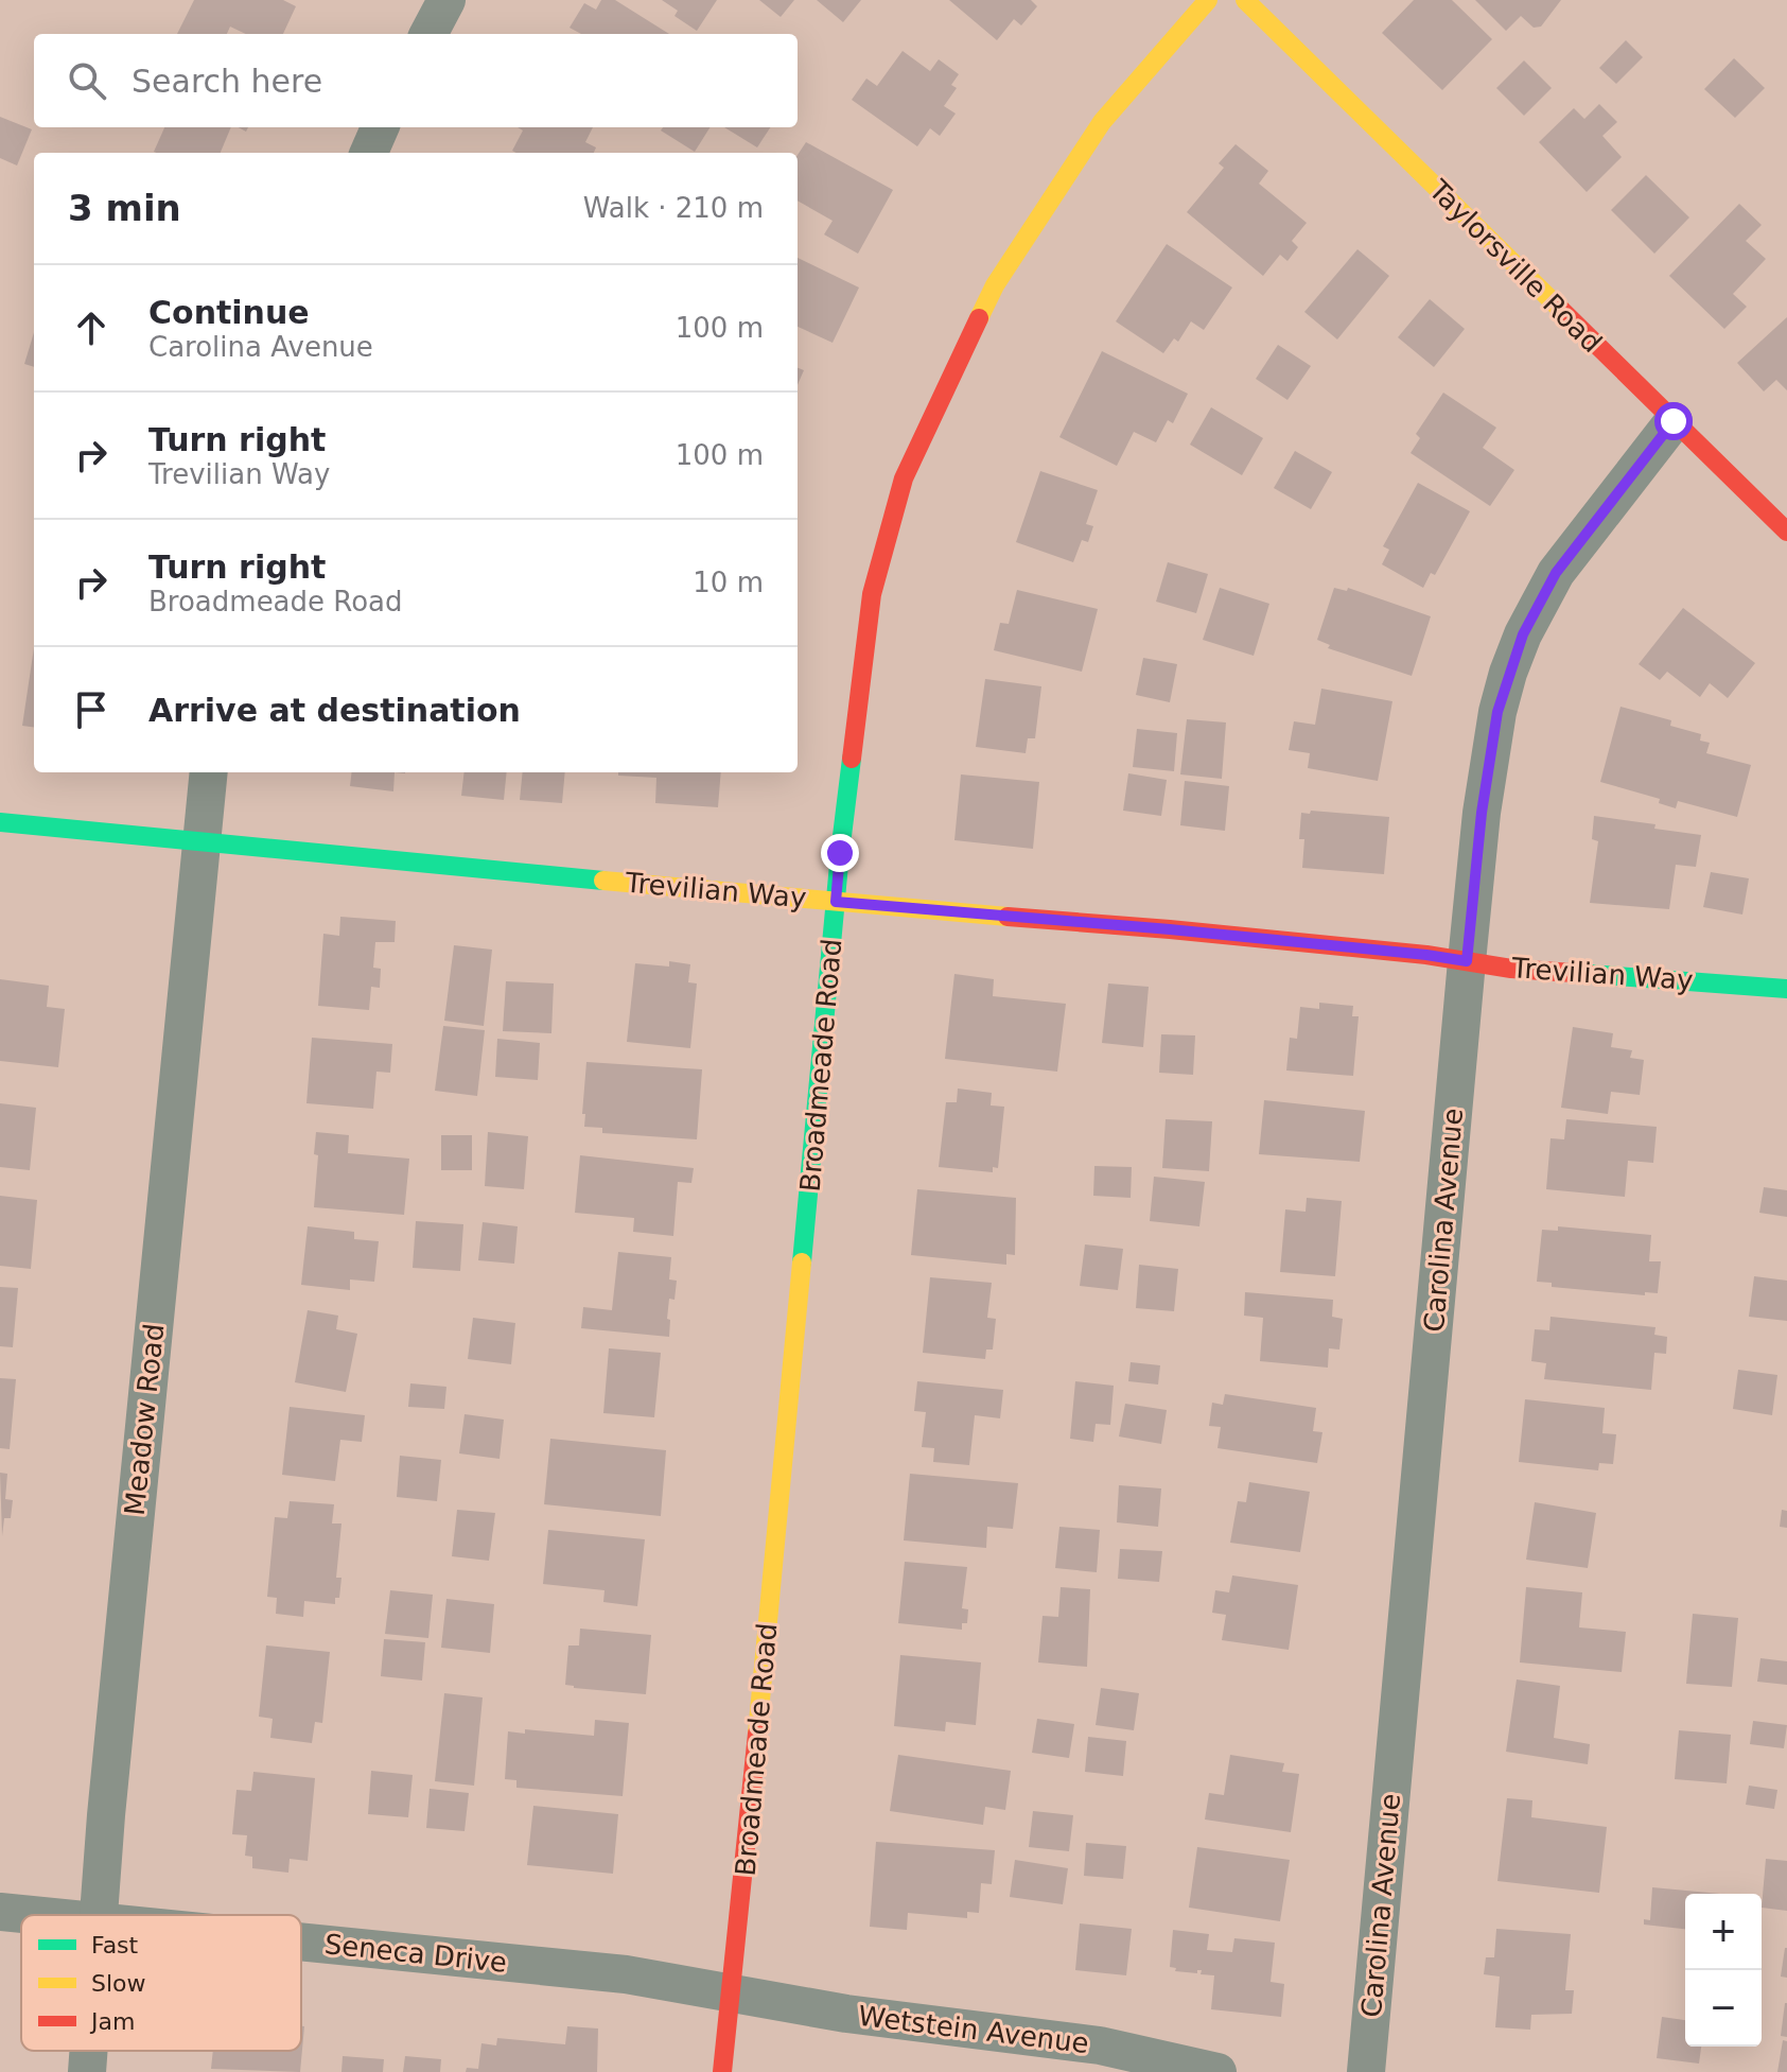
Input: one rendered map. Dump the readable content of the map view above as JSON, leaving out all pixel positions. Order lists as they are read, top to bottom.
{
  "streets": {
    "street": [
      "Taylorsville Road",
      "Trevilian Way",
      "Broadmeade Road",
      "Carolina Avenue",
      "Meadow Road",
      "Seneca Drive",
      "Wetstein Avenue"
    ]
  },
  "crossings": [
    ["Taylorsville Road", "Carolina Avenue"],
    ["Trevilian Way", "Broadmeade Road"],
    ["Trevilian Way", "Carolina Avenue"],
    ["Trevilian Way", "Meadow Road"],
    ["Broadmeade Road", "Seneca Drive"],
    ["Broadmeade Road", "Wetstein Avenue"],
    ["Seneca Drive", "Wetstein Avenue"]
  ],
  "legend": ["Fast", "Slow", "Jam"],
  "page": {
    "search": "Search here",
    "heading": ["3 min", "Walk · 210 m"],
    "list": [
      ["Continue", "Carolina Avenue", "100 m"],
      ["Turn right", "Trevilian Way", "100 m"],
      ["Turn right", "Broadmeade Road", "10 m"],
      "Arrive at destination"
    ],
    "map_buttons": ["+", "−"]
  }
}
